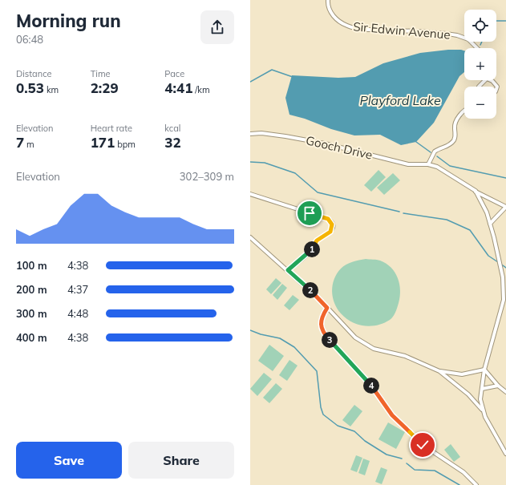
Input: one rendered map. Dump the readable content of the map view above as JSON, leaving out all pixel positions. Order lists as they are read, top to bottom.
{
  "streets": {
    "street": ["Sir Edwin Avenue", "Gooch Drive"]
  },
  "water": ["Playford Lake"],
  "page": {
    "heading": ["Morning run", "06:48"],
    "map_buttons": ["+", "−"],
    "stats": [
      ["Distance", "0.53 km"],
      ["Time", "2:29"],
      ["Pace", "4:41 /km"],
      ["Elevation", "7 m"],
      ["Heart rate", "171 bpm"],
      ["kcal", "32"]
    ],
    "chart": ["Elevation", "302–309 m"],
    "pins": [
      "1",
      "2",
      "3",
      "4"
    ],
    "list": [
      {
        "name": "100 m",
        "note": "4:38"
      },
      {
        "name": "200 m",
        "note": "4:37"
      },
      {
        "name": "300 m",
        "note": "4:48"
      },
      {
        "name": "400 m",
        "note": "4:38"
      }
    ],
    "buttons": ["Save", "Share"]
  }
}
